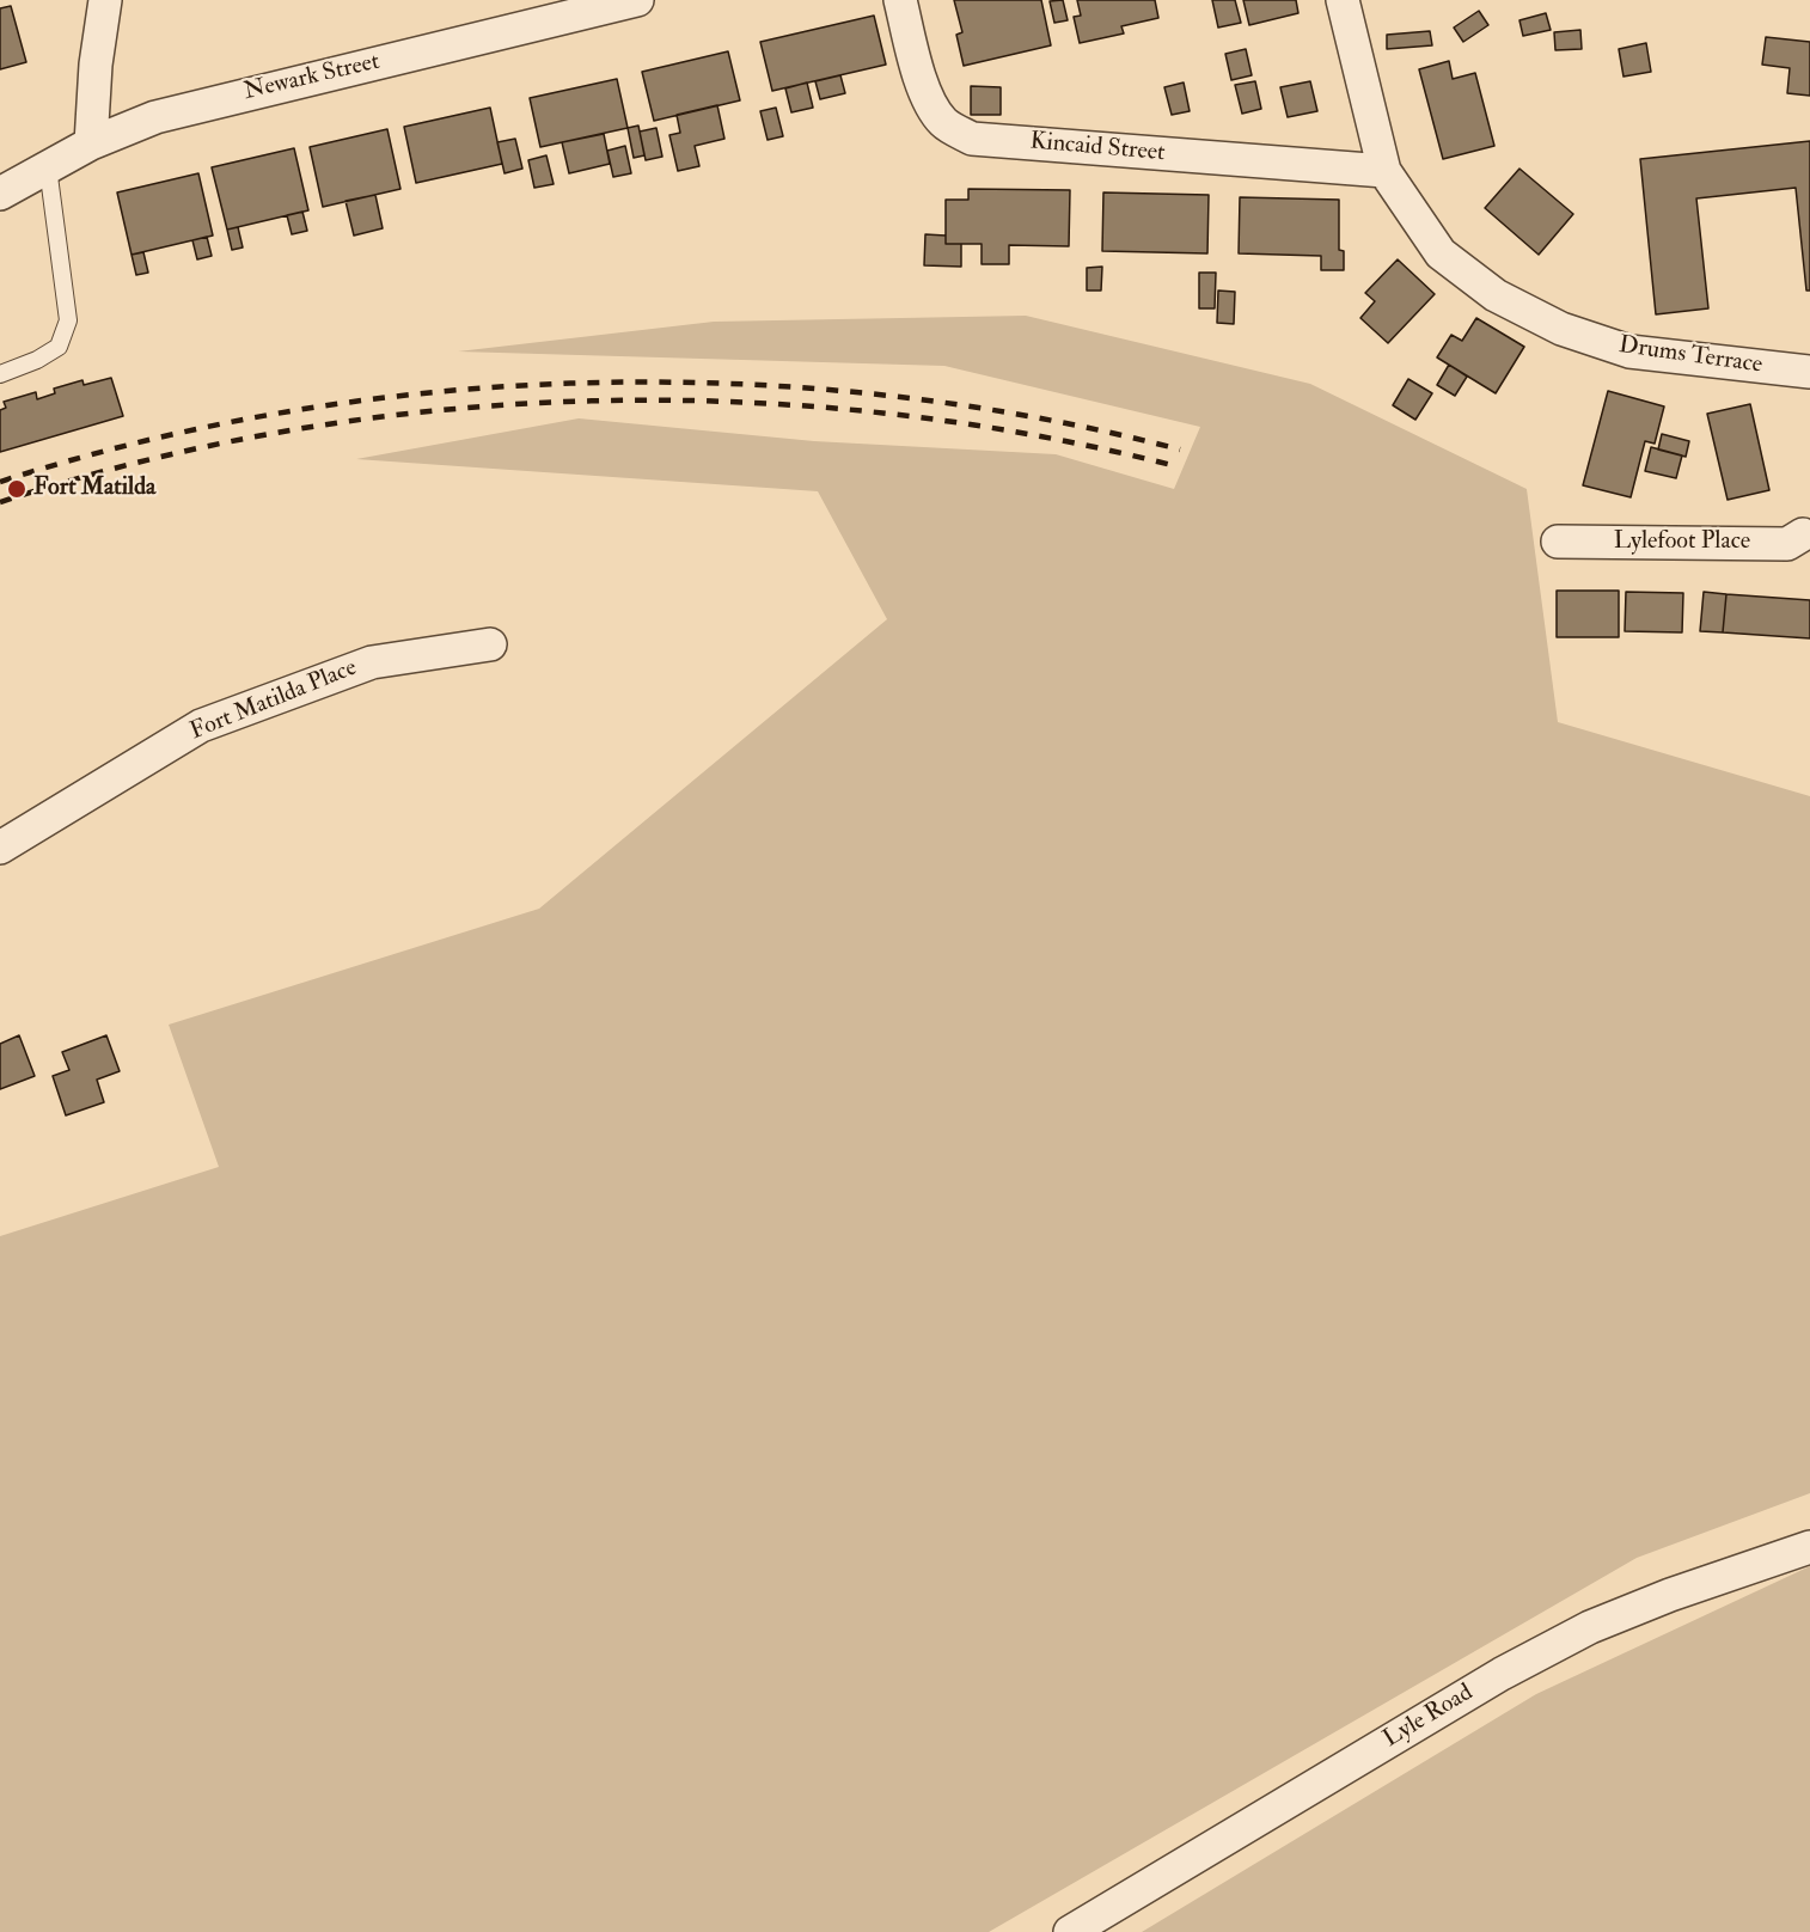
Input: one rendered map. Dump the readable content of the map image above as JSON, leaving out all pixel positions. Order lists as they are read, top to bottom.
{
  "streets": {
    "street": [
      "Newark Street",
      "Kincaid Street",
      "Drums Terrace",
      "Lylefoot Place",
      "Fort Matilda Place",
      "Lyle Road"
    ]
  },
  "crossings": [
    ["Kincaid Street", "Drums Terrace"]
  ],
  "places": ["Fort Matilda"]
}
